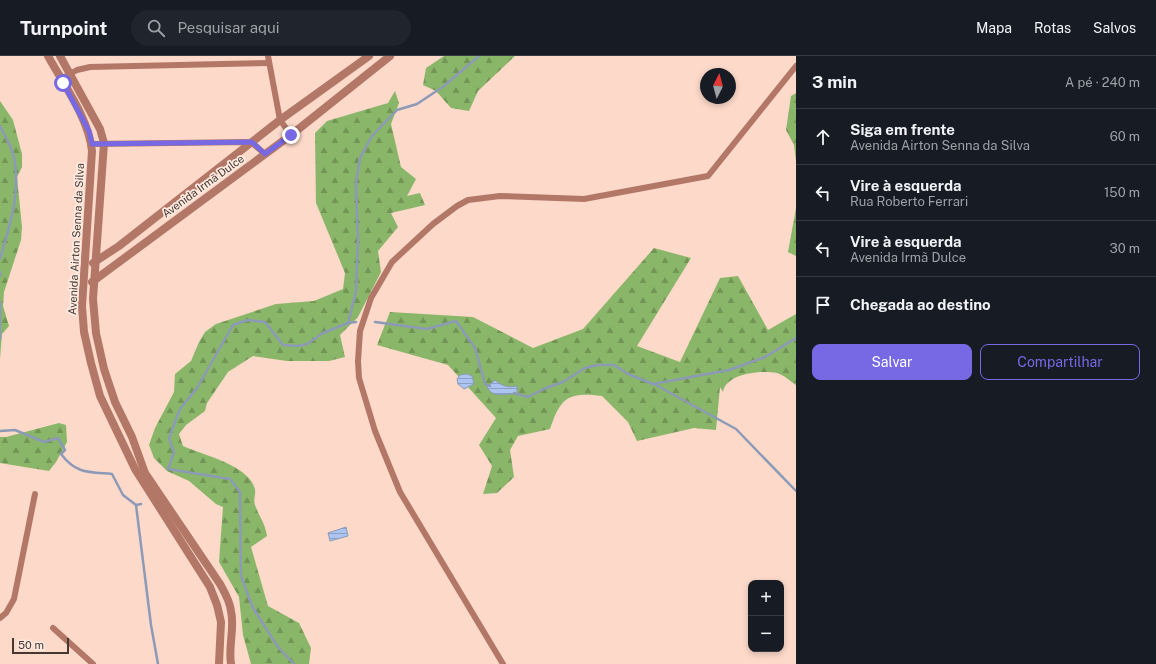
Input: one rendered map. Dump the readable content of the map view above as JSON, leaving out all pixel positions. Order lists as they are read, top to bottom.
{
  "streets": {
    "street": ["Avenida Irmã Dulce", "Avenida Airton Senna da Silva"]
  },
  "crossings": [
    ["Avenida Irmã Dulce", "Avenida Airton Senna da Silva"]
  ],
  "scale_bar": "50 m",
  "north": "top",
  "page": {
    "header": "Turnpoint",
    "search": "Pesquisar aqui",
    "nav": ["Mapa", "Rotas", "Salvos"],
    "heading": ["3 min", "A pé · 240 m"],
    "list": [
      ["Siga em frente", "Avenida Airton Senna da Silva", "60 m"],
      ["Vire à esquerda", "Rua Roberto Ferrari", "150 m"],
      ["Vire à esquerda", "Avenida Irmã Dulce", "30 m"],
      "Chegada ao destino"
    ],
    "buttons": ["Salvar", "Compartilhar"],
    "map_buttons": ["+", "−"],
    "scale": "50 m"
  }
}
